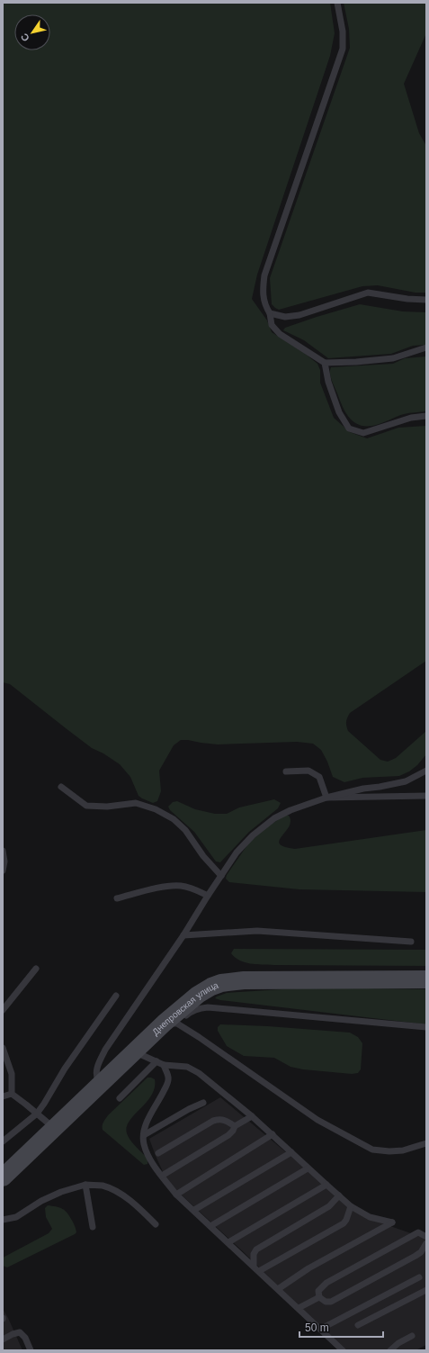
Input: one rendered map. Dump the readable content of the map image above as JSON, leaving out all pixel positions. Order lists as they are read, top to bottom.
{
  "streets": {
    "main road": ["Днепровская улица"]
  },
  "scale_bar": "50 m",
  "north": "bottom left"
}
